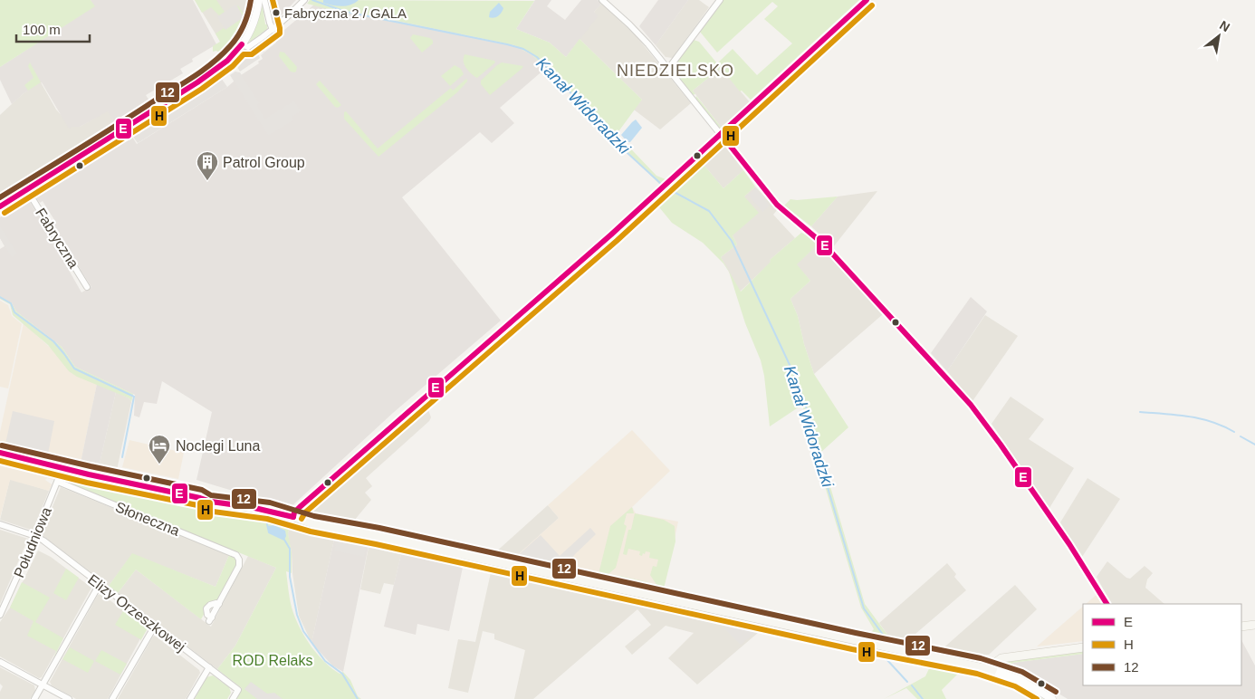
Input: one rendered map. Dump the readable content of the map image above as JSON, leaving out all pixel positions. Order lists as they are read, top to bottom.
{
  "streets": {
    "street": [
      "Fabryczna",
      "Słoneczna",
      "Południowa",
      "Elizy Orzeszkowej"
    ]
  },
  "crossings": [
    ["Słoneczna", "Południowa"],
    ["Południowa", "Elizy Orzeszkowej"]
  ],
  "districts": ["NIEDZIELSKO"],
  "water": ["Kanał Widoradzki"],
  "parks": ["ROD Relaks"],
  "places": {
    "other": ["Fabryczna 2 / GALA"],
    "building": ["Patrol Group"],
    "hotel": ["Noclegi Luna"]
  },
  "lines": ["transit line E", "transit line H", "transit line 12"],
  "legend": ["E", "H", "12"],
  "scale_bar": "100 m",
  "north": "top right"
}
